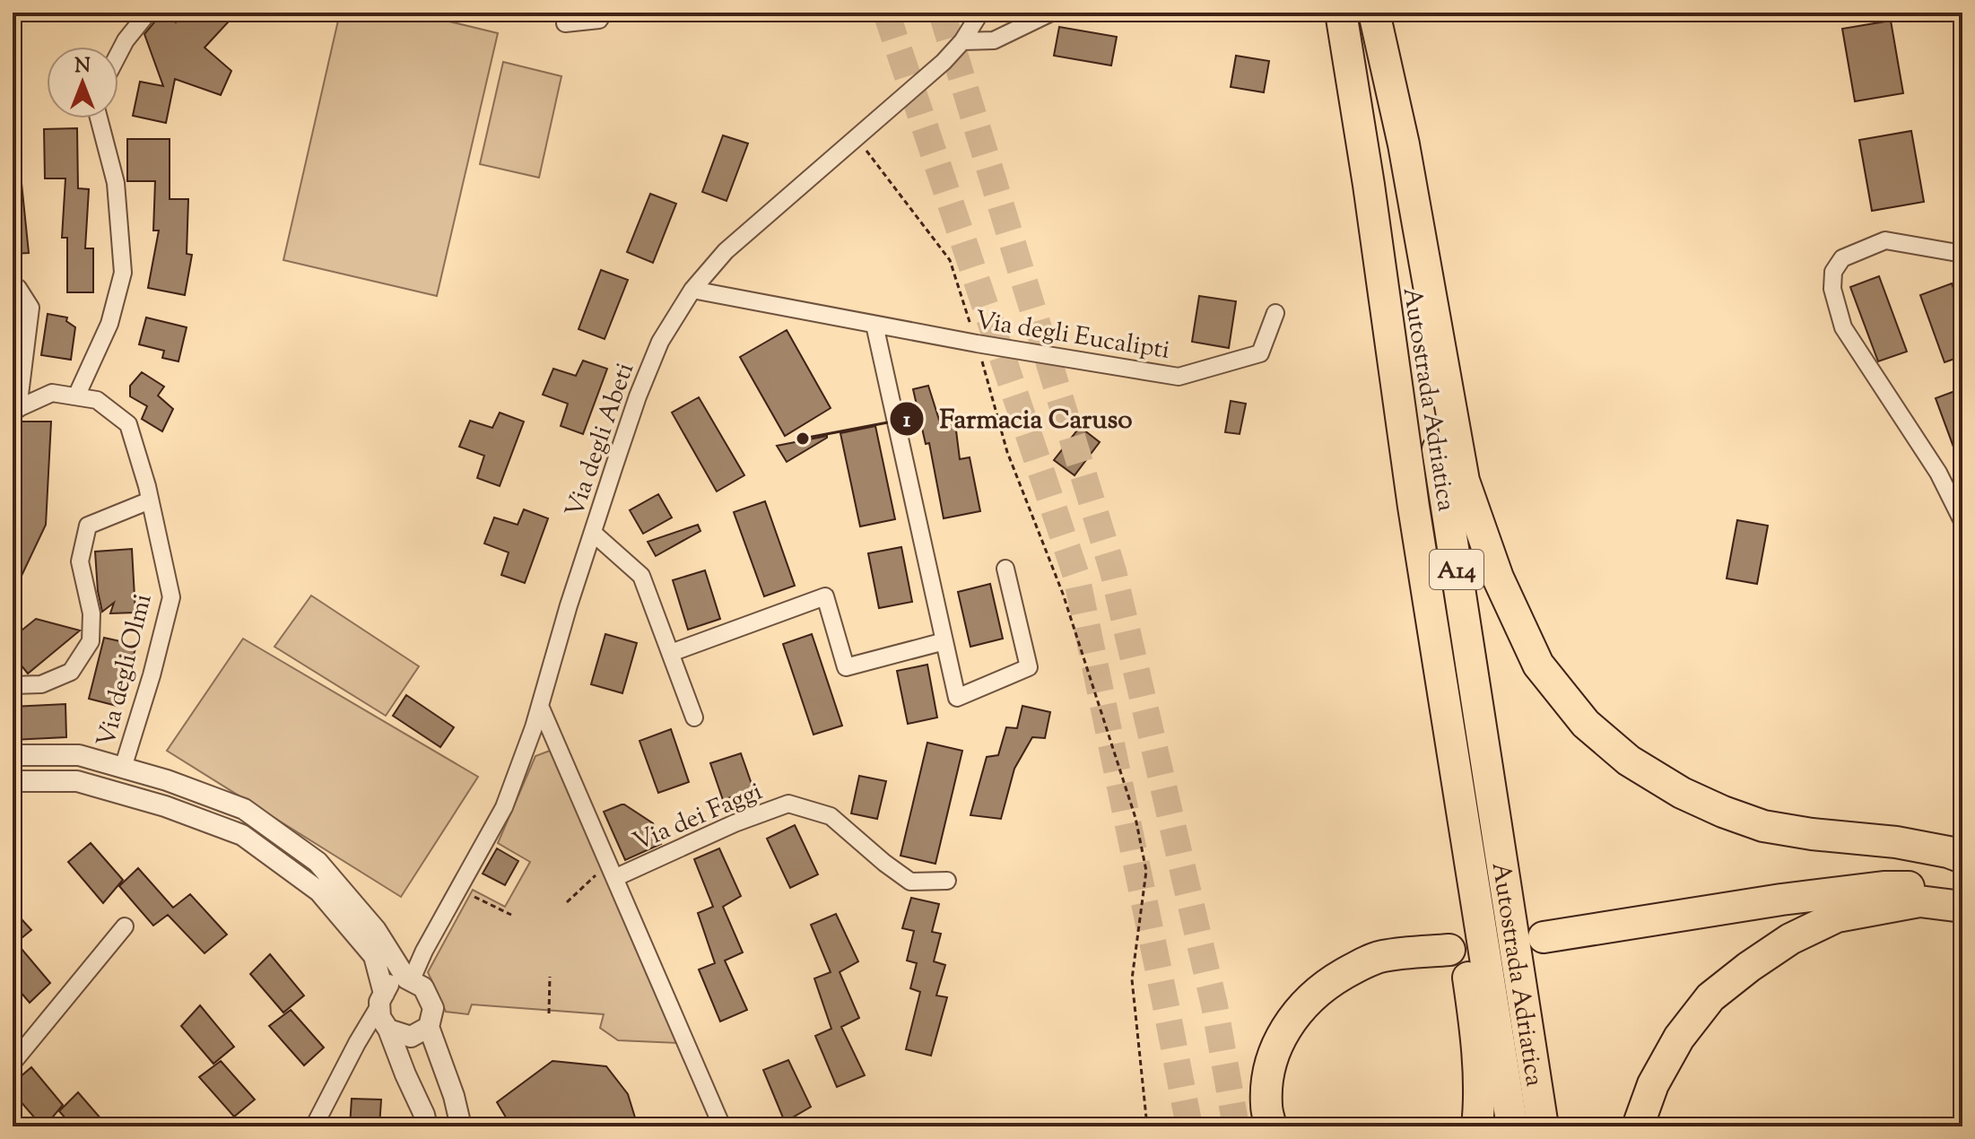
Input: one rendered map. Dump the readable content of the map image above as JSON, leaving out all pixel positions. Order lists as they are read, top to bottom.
{
  "streets": {
    "highway": ["Autostrada Adriatica", "A14"],
    "street": [
      "Via degli Eucalipti",
      "Via degli Abeti",
      "Via degli Olmi",
      "Via dei Faggi"
    ]
  },
  "crossings": [
    ["Via degli Eucalipti", "Via degli Abeti"],
    ["Via degli Abeti", "Via dei Faggi"]
  ],
  "places": ["Farmacia Caruso"],
  "north": "top"
}
